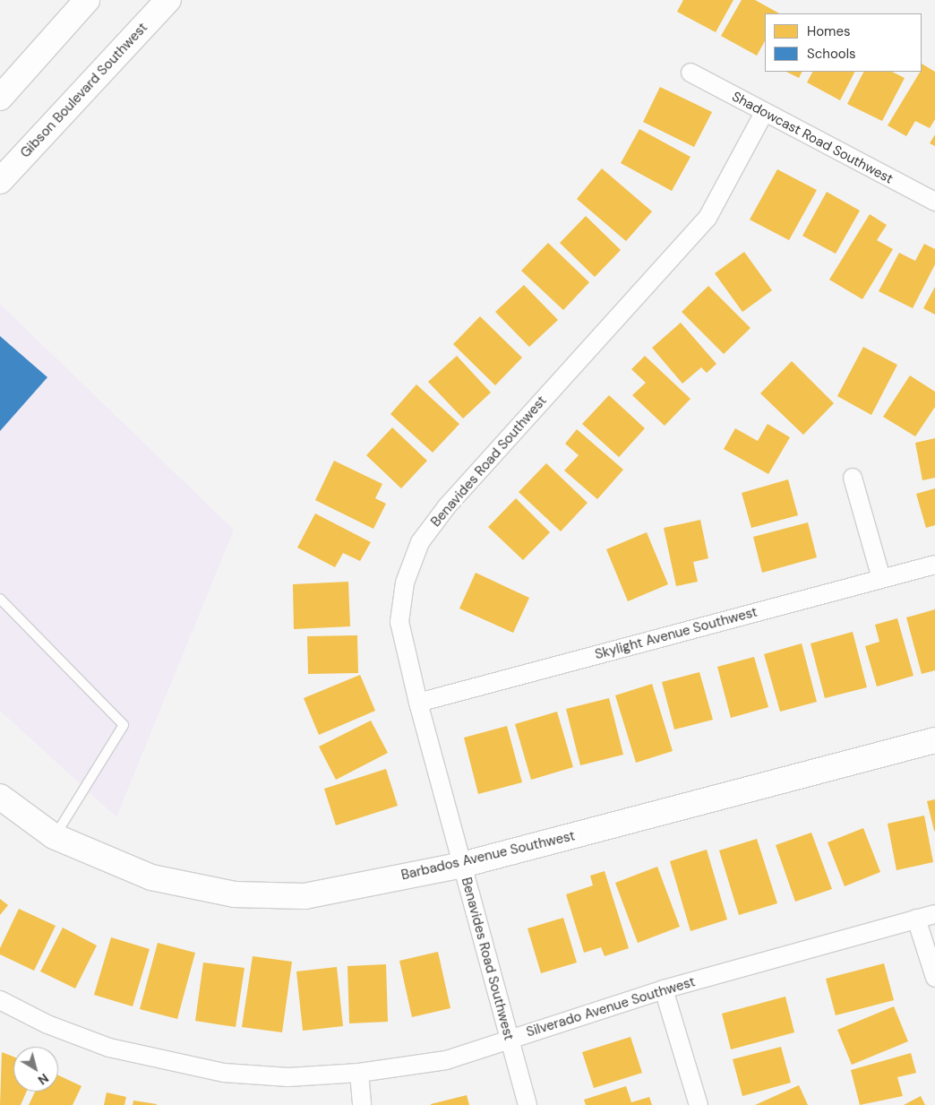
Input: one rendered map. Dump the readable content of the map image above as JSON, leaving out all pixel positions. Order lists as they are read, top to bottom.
{
  "streets": {
    "street": [
      "Gibson Boulevard Southwest",
      "Shadowcast Road Southwest",
      "Benavides Road Southwest",
      "Skylight Avenue Southwest",
      "Barbados Avenue Southwest",
      "Silverado Avenue Southwest"
    ]
  },
  "crossings": [
    ["Shadowcast Road Southwest", "Benavides Road Southwest"],
    ["Benavides Road Southwest", "Skylight Avenue Southwest"],
    ["Benavides Road Southwest", "Barbados Avenue Southwest"],
    ["Benavides Road Southwest", "Silverado Avenue Southwest"]
  ],
  "legend": ["Homes", "Schools"],
  "north": "bottom right"
}
